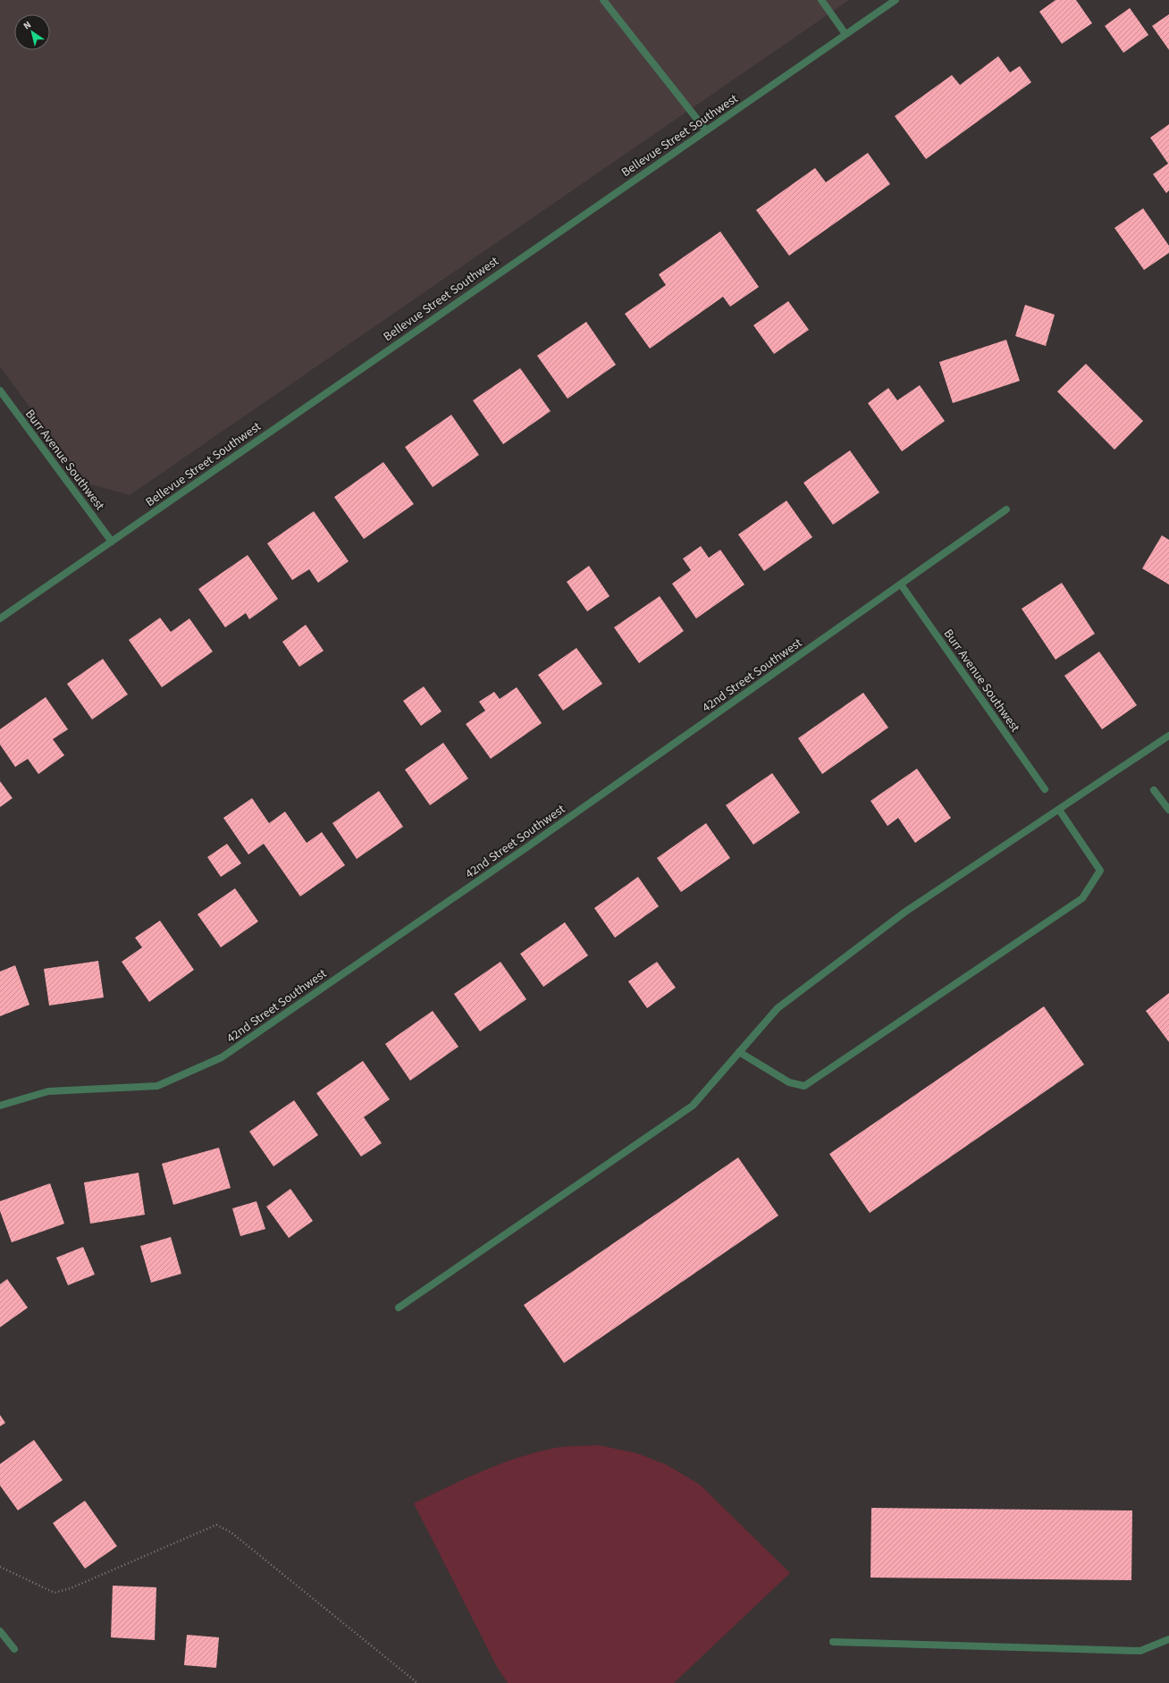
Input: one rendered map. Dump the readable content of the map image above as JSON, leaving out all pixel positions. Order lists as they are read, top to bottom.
{
  "streets": {
    "street": ["Bellevue Street Southwest", "Burr Avenue Southwest", "42nd Street Southwest"]
  },
  "crossings": [
    ["Bellevue Street Southwest", "Burr Avenue Southwest"],
    ["Burr Avenue Southwest", "42nd Street Southwest"]
  ],
  "north": "top left"
}
